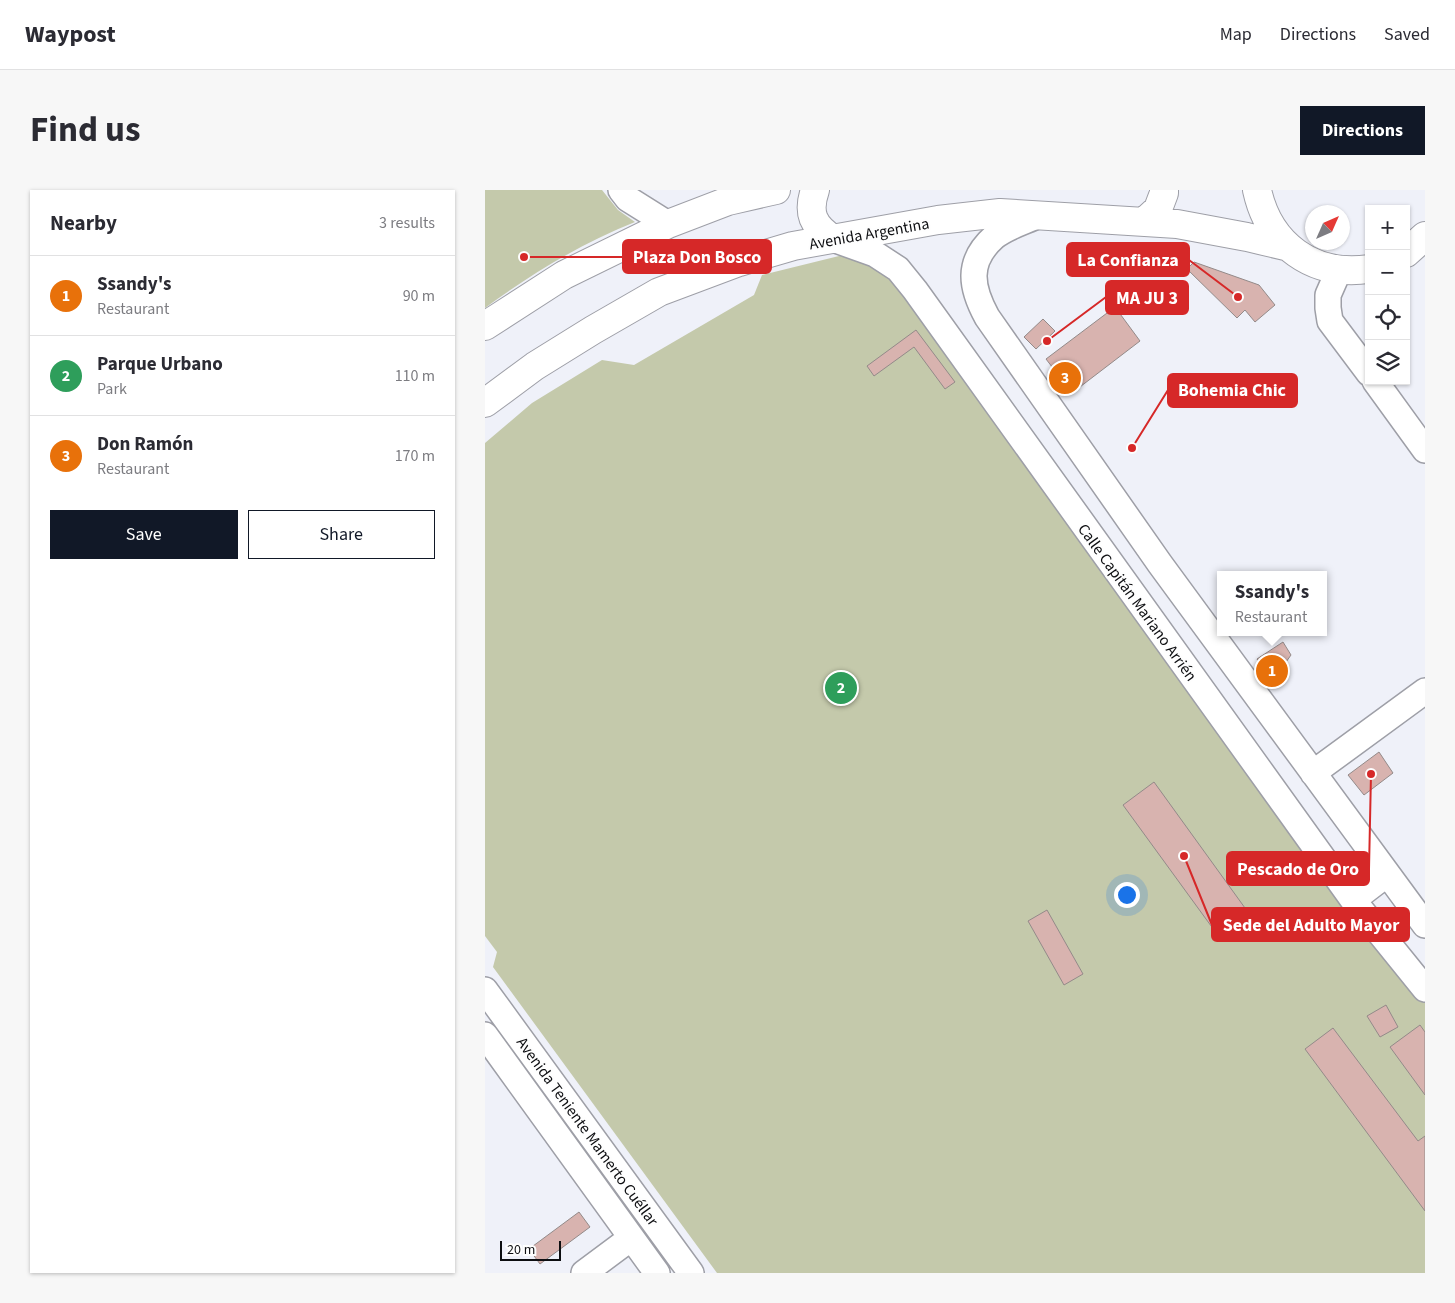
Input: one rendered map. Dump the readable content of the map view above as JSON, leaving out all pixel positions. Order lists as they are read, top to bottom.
{
  "streets": {
    "main road": ["Avenida Argentina"],
    "street": ["Calle Capitán Mariano Arrién", "Avenida Teniente Mamerto Cuéllar"]
  },
  "crossings": [
    ["Avenida Argentina", "Calle Capitán Mariano Arrién"]
  ],
  "places": [
    "Plaza Don Bosco",
    "La Confianza",
    "MA JU 3",
    "Bohemia Chic",
    "Pescado de Oro",
    "Sede del Adulto Mayor"
  ],
  "scale_bar": "20 m",
  "north": "top right",
  "page": {
    "header": "Waypost",
    "nav": ["Map", "Directions", "Saved"],
    "title": "Find us",
    "buttons": [
      "Directions",
      ["Save", "Share"]
    ],
    "heading": ["Nearby", "3 results"],
    "map_buttons": ["+", "−"],
    "list": [
      {
        "mark": "1",
        "name": "Ssandy's",
        "note": "Restaurant",
        "value": "90 m"
      },
      {
        "mark": "2",
        "name": "Parque Urbano",
        "note": "Park",
        "value": "110 m"
      },
      {
        "mark": "3",
        "name": "Don Ramón",
        "note": "Restaurant",
        "value": "170 m"
      }
    ],
    "pins": ["3", "1", "2"],
    "popup": ["Ssandy's", "Restaurant"],
    "scale": "20 m"
  }
}
